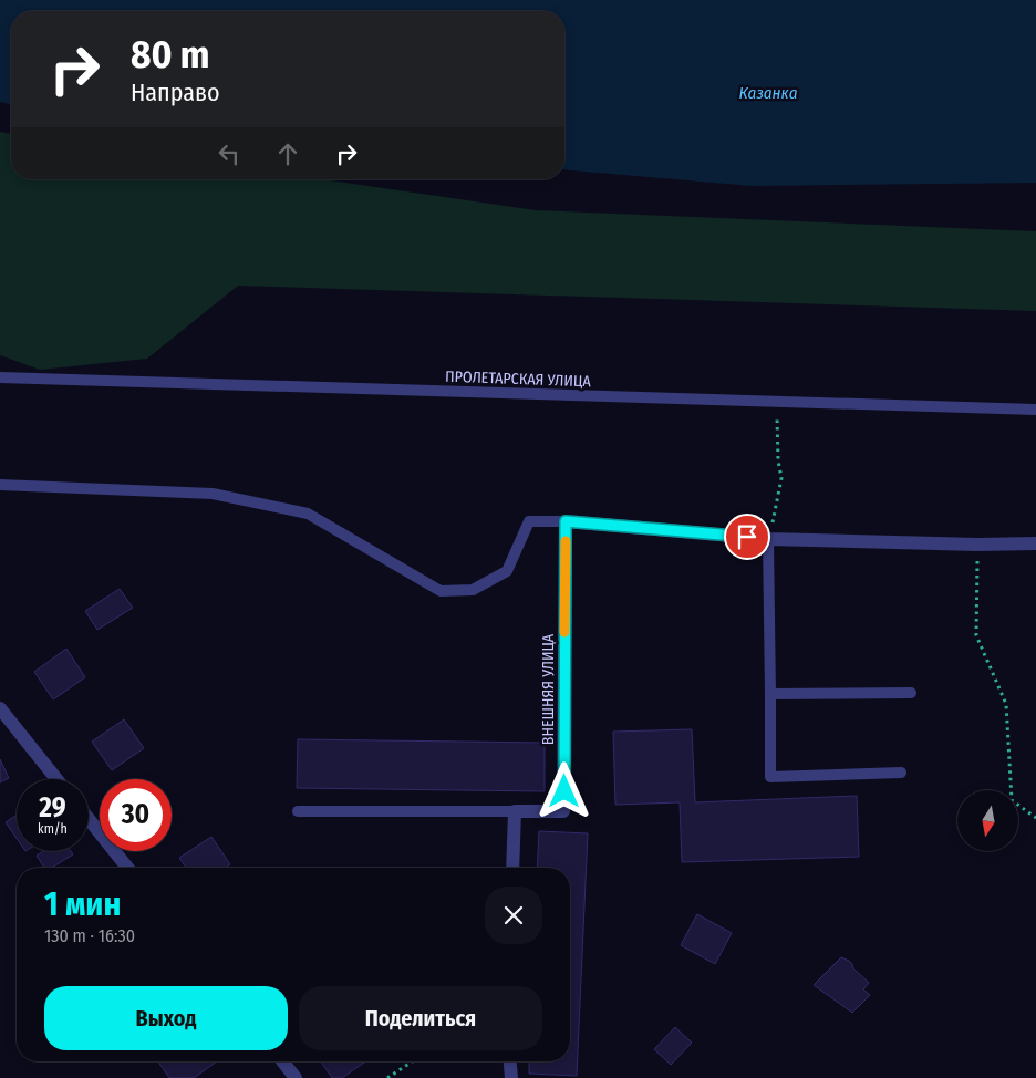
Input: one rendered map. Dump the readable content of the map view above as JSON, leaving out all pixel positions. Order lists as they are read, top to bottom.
{
  "streets": {
    "street": ["ВНЕШНЯЯ УЛИЦА"],
    "lane": ["ПРОЛЕТАРСКАЯ УЛИЦА"]
  },
  "water": ["Казанка"],
  "north": "bottom",
  "page": {
    "turn": ["80 m", "Направо"],
    "speed": "29 km/h",
    "limit": "30",
    "heading": ["1 мин", "130 m · 16:30"],
    "buttons": ["Выход", "Поделиться"]
  }
}
